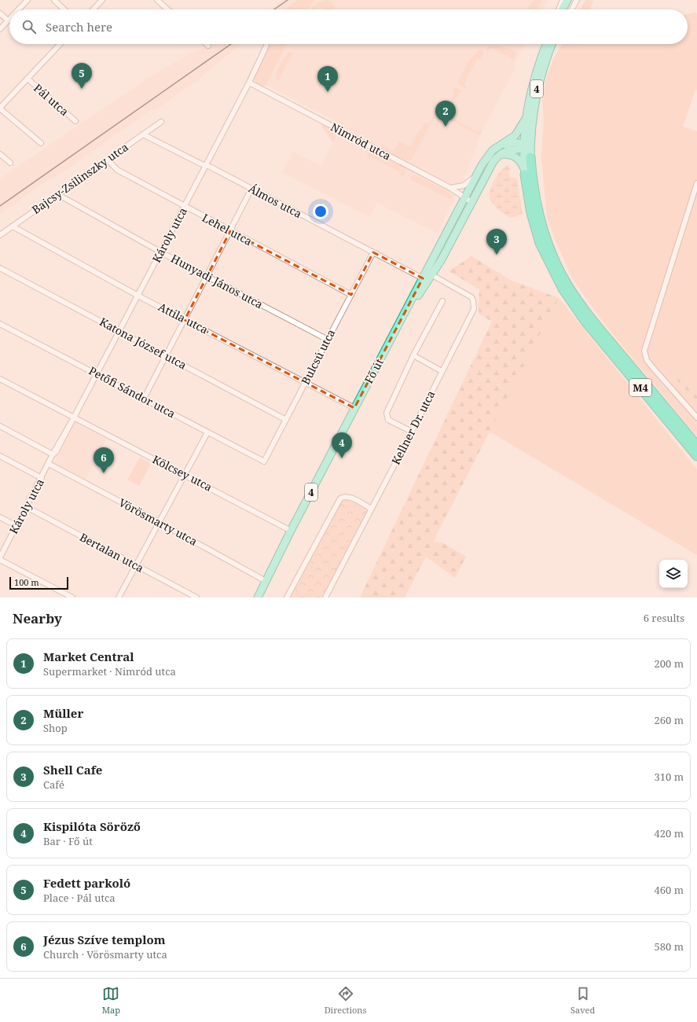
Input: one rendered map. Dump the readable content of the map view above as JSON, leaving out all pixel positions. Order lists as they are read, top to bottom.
{
  "streets": {
    "highway": ["M4"],
    "main road": ["4", "Fő út"],
    "street": [
      "Pál utca",
      "Nimród utca",
      "Bajcsy-Zsilinszky utca",
      "Álmos utca",
      "Lehel utca",
      "Károly utca",
      "Hunyadi János utca",
      "Attila utca",
      "Katona József utca",
      "Bulcsú utca",
      "Petőfi Sándor utca",
      "Kellner Dr. utca",
      "Kölcsey utca",
      "Vörösmarty utca",
      "Bertalan utca"
    ]
  },
  "crossings": [
    ["4", "Nimród utca"],
    ["4", "Fő út"],
    ["4", "Kellner Dr. utca"],
    ["Nimród utca", "Károly utca"],
    ["Nimród utca", "Fő út"],
    ["Bajcsy-Zsilinszky utca", "Álmos utca"],
    ["Bajcsy-Zsilinszky utca", "Lehel utca"],
    ["Bajcsy-Zsilinszky utca", "Hunyadi János utca"],
    ["Bajcsy-Zsilinszky utca", "Attila utca"],
    ["Álmos utca", "Károly utca"],
    ["Álmos utca", "Bulcsú utca"],
    ["Álmos utca", "Fő út"],
    ["Lehel utca", "Károly utca"],
    ["Lehel utca", "Bulcsú utca"],
    ["Károly utca", "Hunyadi János utca"],
    ["Károly utca", "Attila utca"],
    ["Károly utca", "Katona József utca"],
    ["Károly utca", "Petőfi Sándor utca"],
    ["Károly utca", "Kölcsey utca"],
    ["Károly utca", "Vörösmarty utca"],
    ["Károly utca", "Bertalan utca"],
    ["Hunyadi János utca", "Bulcsú utca"],
    ["Attila utca", "Bulcsú utca"],
    ["Attila utca", "Fő út"],
    ["Katona József utca", "Bulcsú utca"],
    ["Bulcsú utca", "Petőfi Sándor utca"],
    ["Fő út", "Kölcsey utca"],
    ["Fő út", "Vörösmarty utca"]
  ],
  "scale_bar": "100 m",
  "page": {
    "search": "Search here",
    "pins": [
      "5",
      "1",
      "2",
      "3",
      "4",
      "6"
    ],
    "scale": "100 m",
    "heading": ["Nearby", "6 results"],
    "list": [
      {
        "mark": "1",
        "name": "Market Central",
        "note": "Supermarket · Nimród utca",
        "value": "200 m"
      },
      {
        "mark": "2",
        "name": "Müller",
        "note": "Shop",
        "value": "260 m"
      },
      {
        "mark": "3",
        "name": "Shell Cafe",
        "note": "Café",
        "value": "310 m"
      },
      {
        "mark": "4",
        "name": "Kispilóta Söröző",
        "note": "Bar · Fő út",
        "value": "420 m"
      },
      {
        "mark": "5",
        "name": "Fedett parkoló",
        "note": "Place · Pál utca",
        "value": "460 m"
      },
      {
        "mark": "6",
        "name": "Jézus Szíve templom",
        "note": "Church · Vörösmarty utca",
        "value": "580 m"
      }
    ],
    "nav": ["Map", "Directions", "Saved"]
  }
}
